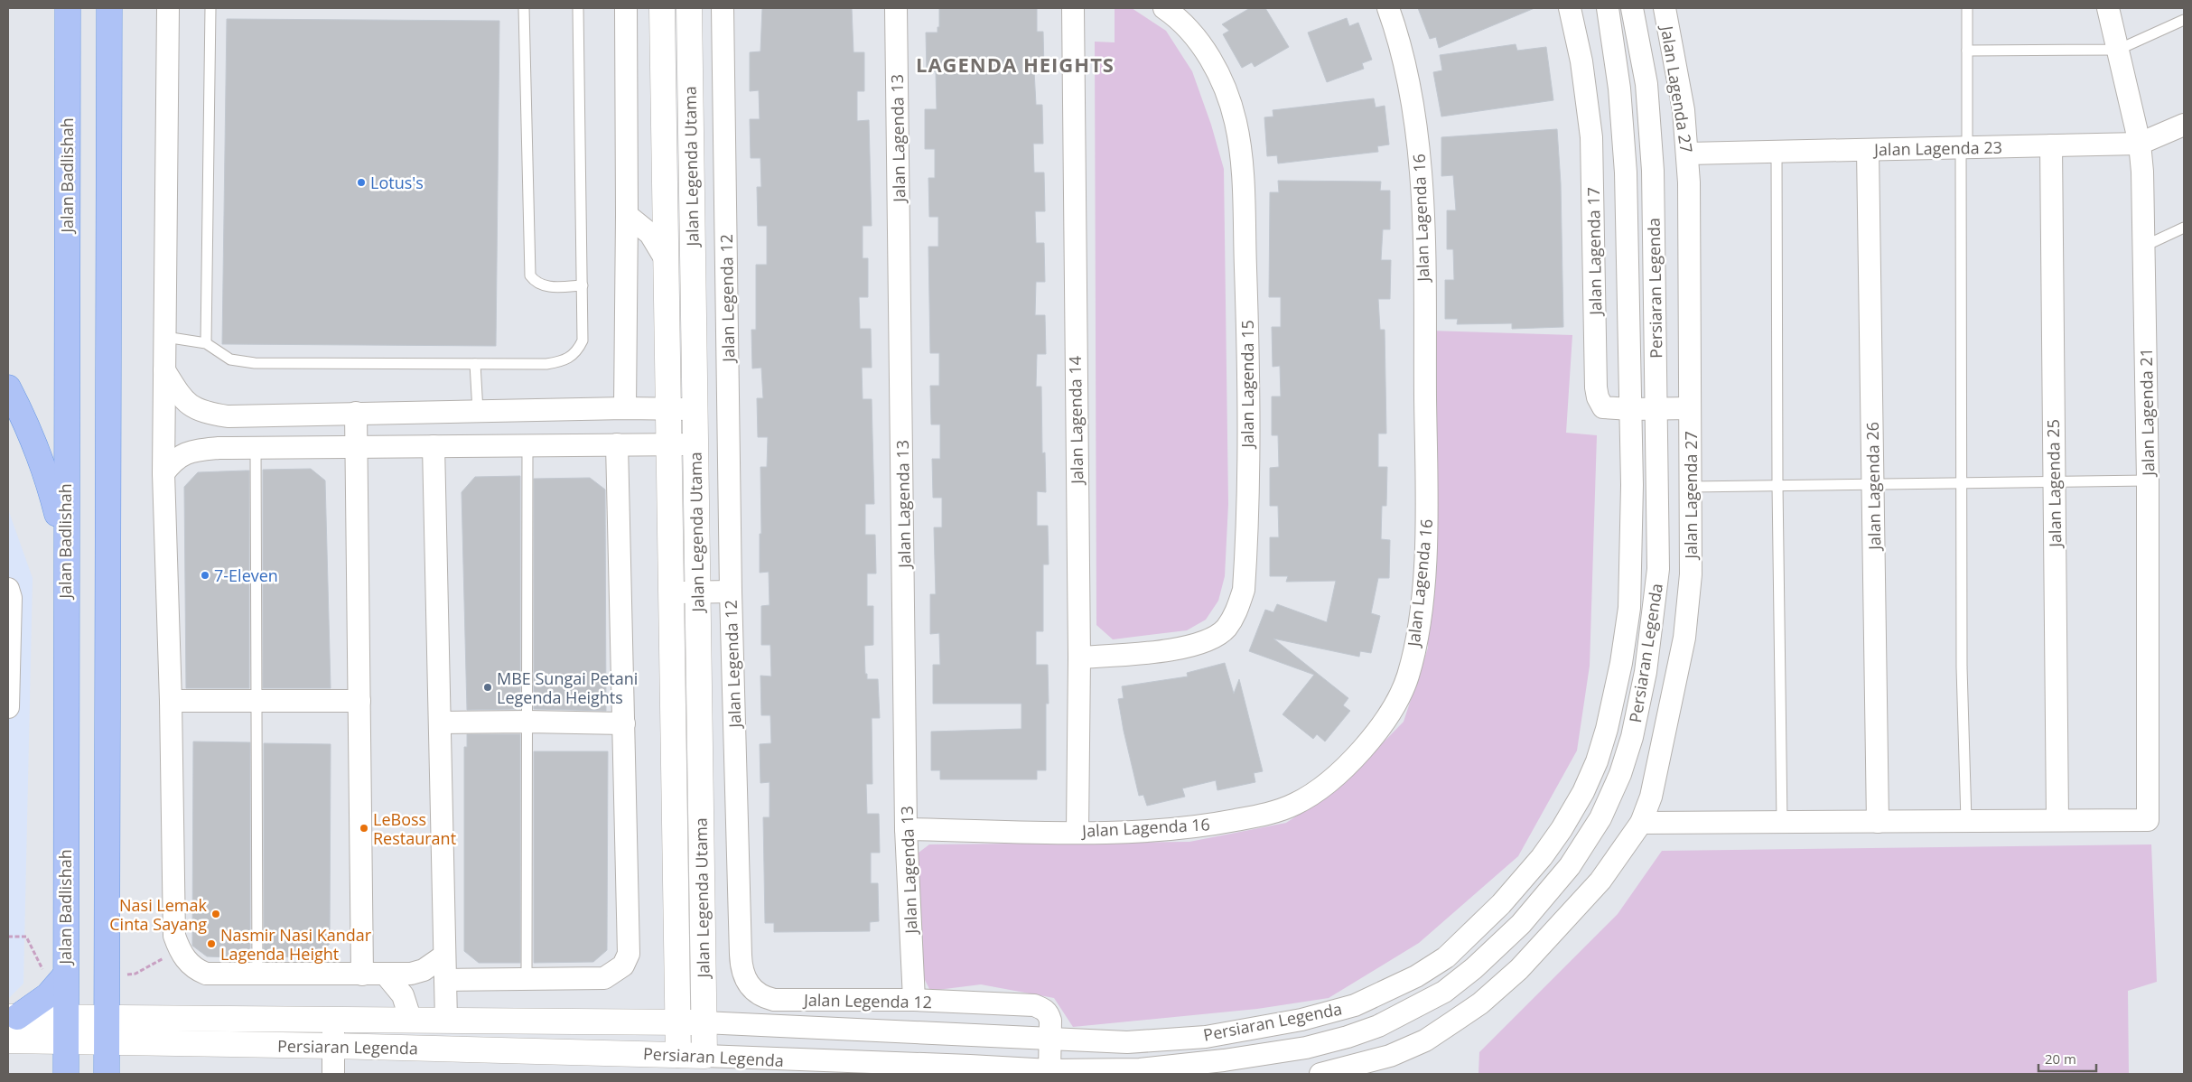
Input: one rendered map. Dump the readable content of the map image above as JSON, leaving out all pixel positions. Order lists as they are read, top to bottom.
{
  "streets": {
    "main road": ["Jalan Badlishah"],
    "street": [
      "Jalan Lagenda 27",
      "Jalan Lagenda 13",
      "Jalan Lagenda 23",
      "Jalan Legenda Utama",
      "Jalan Lagenda 16",
      "Jalan Lagenda 17",
      "Persiaran Legenda",
      "Jalan Legenda 12",
      "Jalan Lagenda 15",
      "Jalan Lagenda 21",
      "Jalan Lagenda 14",
      "Jalan Lagenda 25",
      "Jalan Lagenda 26"
    ]
  },
  "crossings": [
    ["Jalan Lagenda 27", "Jalan Lagenda 23"],
    ["Jalan Lagenda 27", "Jalan Lagenda 17"],
    ["Jalan Lagenda 13", "Jalan Lagenda 16"],
    ["Jalan Lagenda 13", "Jalan Legenda 12"],
    ["Jalan Lagenda 23", "Jalan Lagenda 21"],
    ["Jalan Lagenda 23", "Jalan Lagenda 25"],
    ["Jalan Lagenda 23", "Jalan Lagenda 26"],
    ["Jalan Legenda Utama", "Persiaran Legenda"],
    ["Jalan Badlishah", "Persiaran Legenda"],
    ["Jalan Lagenda 16", "Jalan Lagenda 14"],
    ["Jalan Lagenda 17", "Persiaran Legenda"],
    ["Persiaran Legenda", "Jalan Legenda 12"],
    ["Jalan Lagenda 15", "Jalan Lagenda 14"],
    ["Jalan Lagenda 21", "Jalan Lagenda 25"]
  ],
  "districts": ["LAGENDA HEIGHTS"],
  "places": [
    "Lotus's",
    "7-Eleven",
    "MBE Sungai Petani Legenda Heights",
    "LeBoss Restaurant",
    "Nasi Lemak Cinta Sayang",
    "Nasmir Nasi Kandar Lagenda Height"
  ],
  "scale_bar": "20 m"
}
